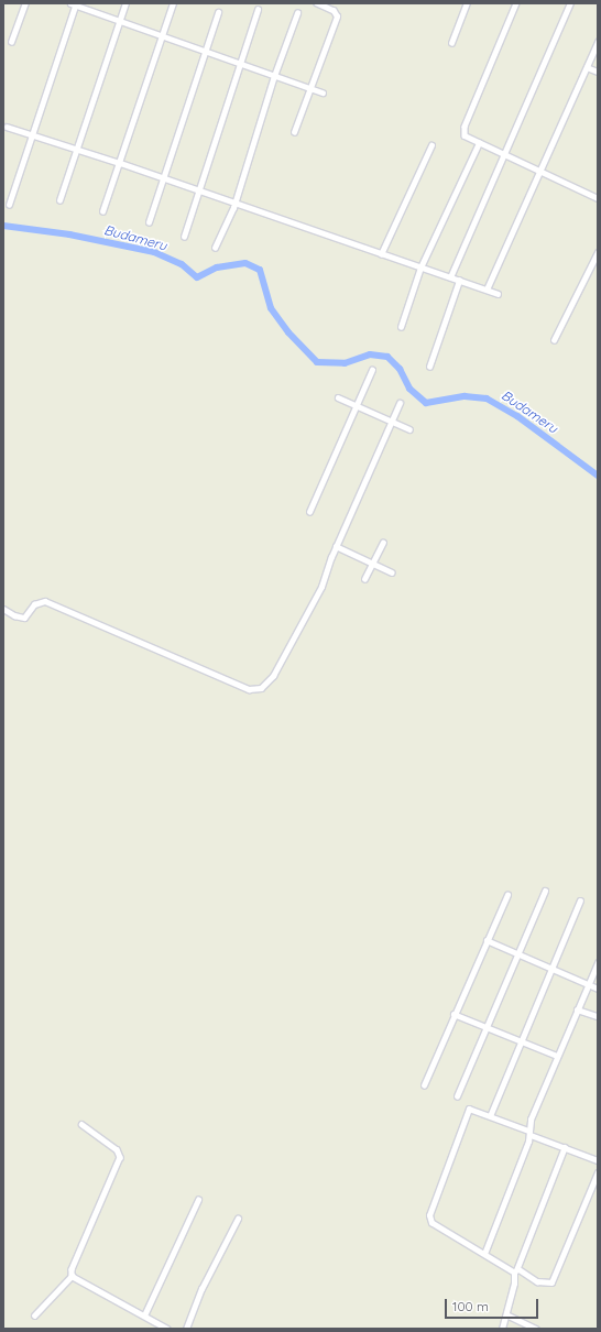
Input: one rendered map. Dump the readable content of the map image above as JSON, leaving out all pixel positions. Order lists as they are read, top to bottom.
{
  "water": ["Budameru"],
  "scale_bar": "100 m"
}
